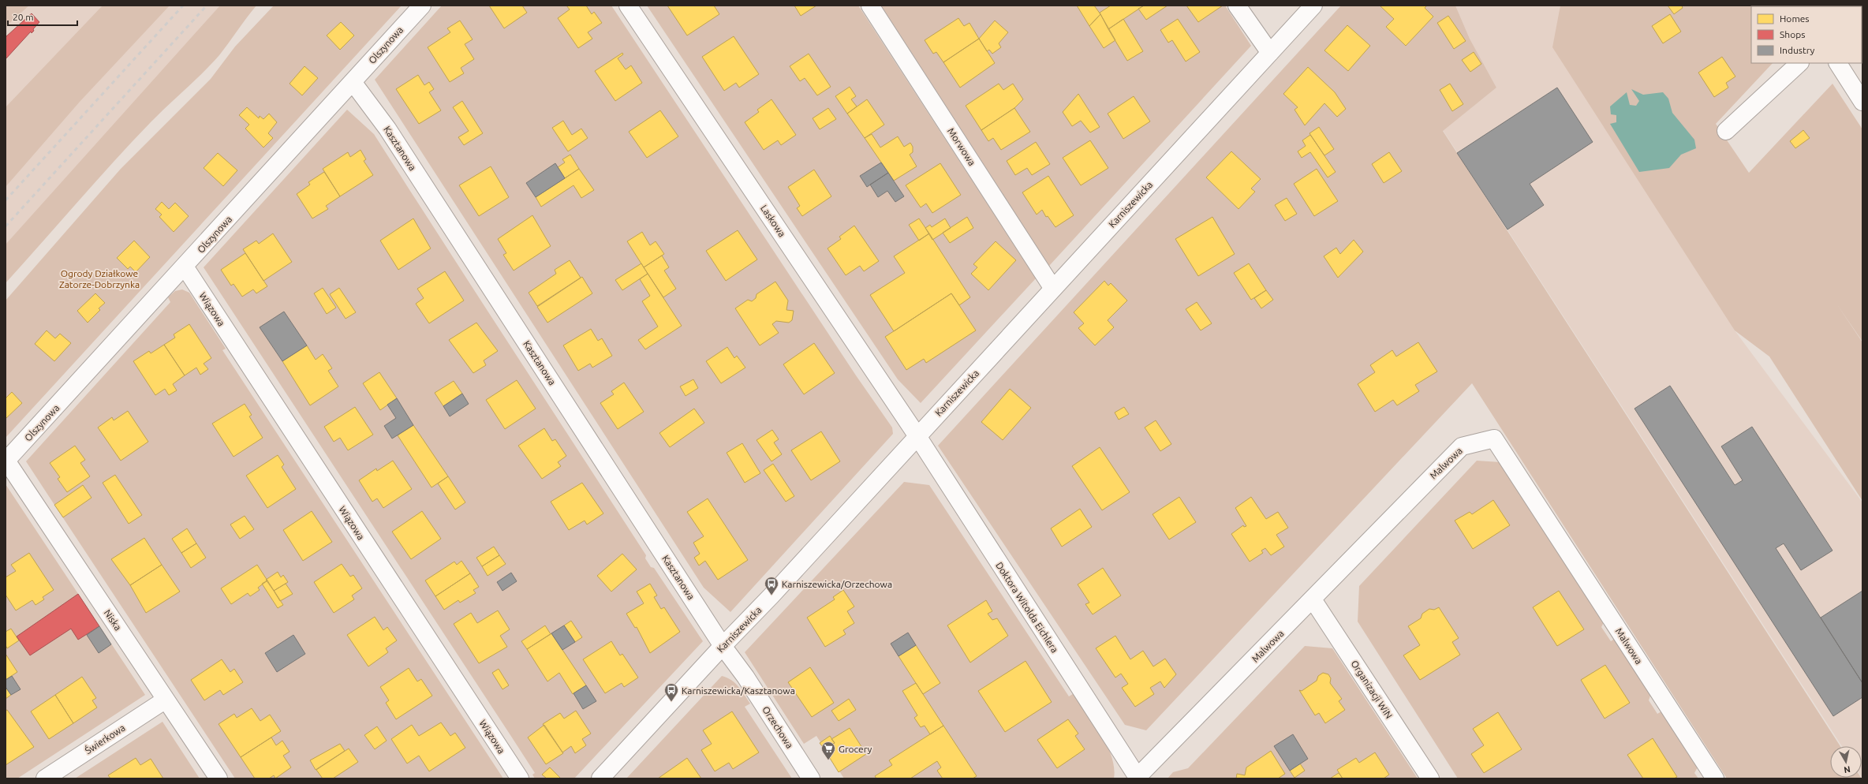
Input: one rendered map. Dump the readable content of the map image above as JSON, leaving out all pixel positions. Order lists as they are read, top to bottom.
{
  "streets": {
    "street": [
      "Olszynowa",
      "Morwowa",
      "Kasztanowa",
      "Karniszewicka",
      "Laskowa",
      "Wiązowa",
      "Malwowa",
      "Doktora Witolda Eichlera",
      "Niska",
      "Organizacji WiN",
      "Orzechowa",
      "Świerkowa"
    ]
  },
  "crossings": [
    ["Olszynowa", "Kasztanowa"],
    ["Olszynowa", "Wiązowa"],
    ["Olszynowa", "Niska"],
    ["Morwowa", "Karniszewicka"],
    ["Kasztanowa", "Karniszewicka"],
    ["Kasztanowa", "Orzechowa"],
    ["Karniszewicka", "Laskowa"],
    ["Karniszewicka", "Doktora Witolda Eichlera"],
    ["Karniszewicka", "Orzechowa"],
    ["Laskowa", "Doktora Witolda Eichlera"],
    ["Malwowa", "Doktora Witolda Eichlera"],
    ["Malwowa", "Organizacji WiN"],
    ["Niska", "Świerkowa"]
  ],
  "parks": ["Ogrody Działkowe Zatorze-Dobrzynka"],
  "places": {
    "bus stop": ["Karniszewicka/Orzechowa", "Karniszewicka/Kasztanowa"],
    "supermarket": ["Grocery"]
  },
  "legend": ["Homes", "Shops", "Industry"],
  "scale_bar": "20 m",
  "north": "bottom"
}
